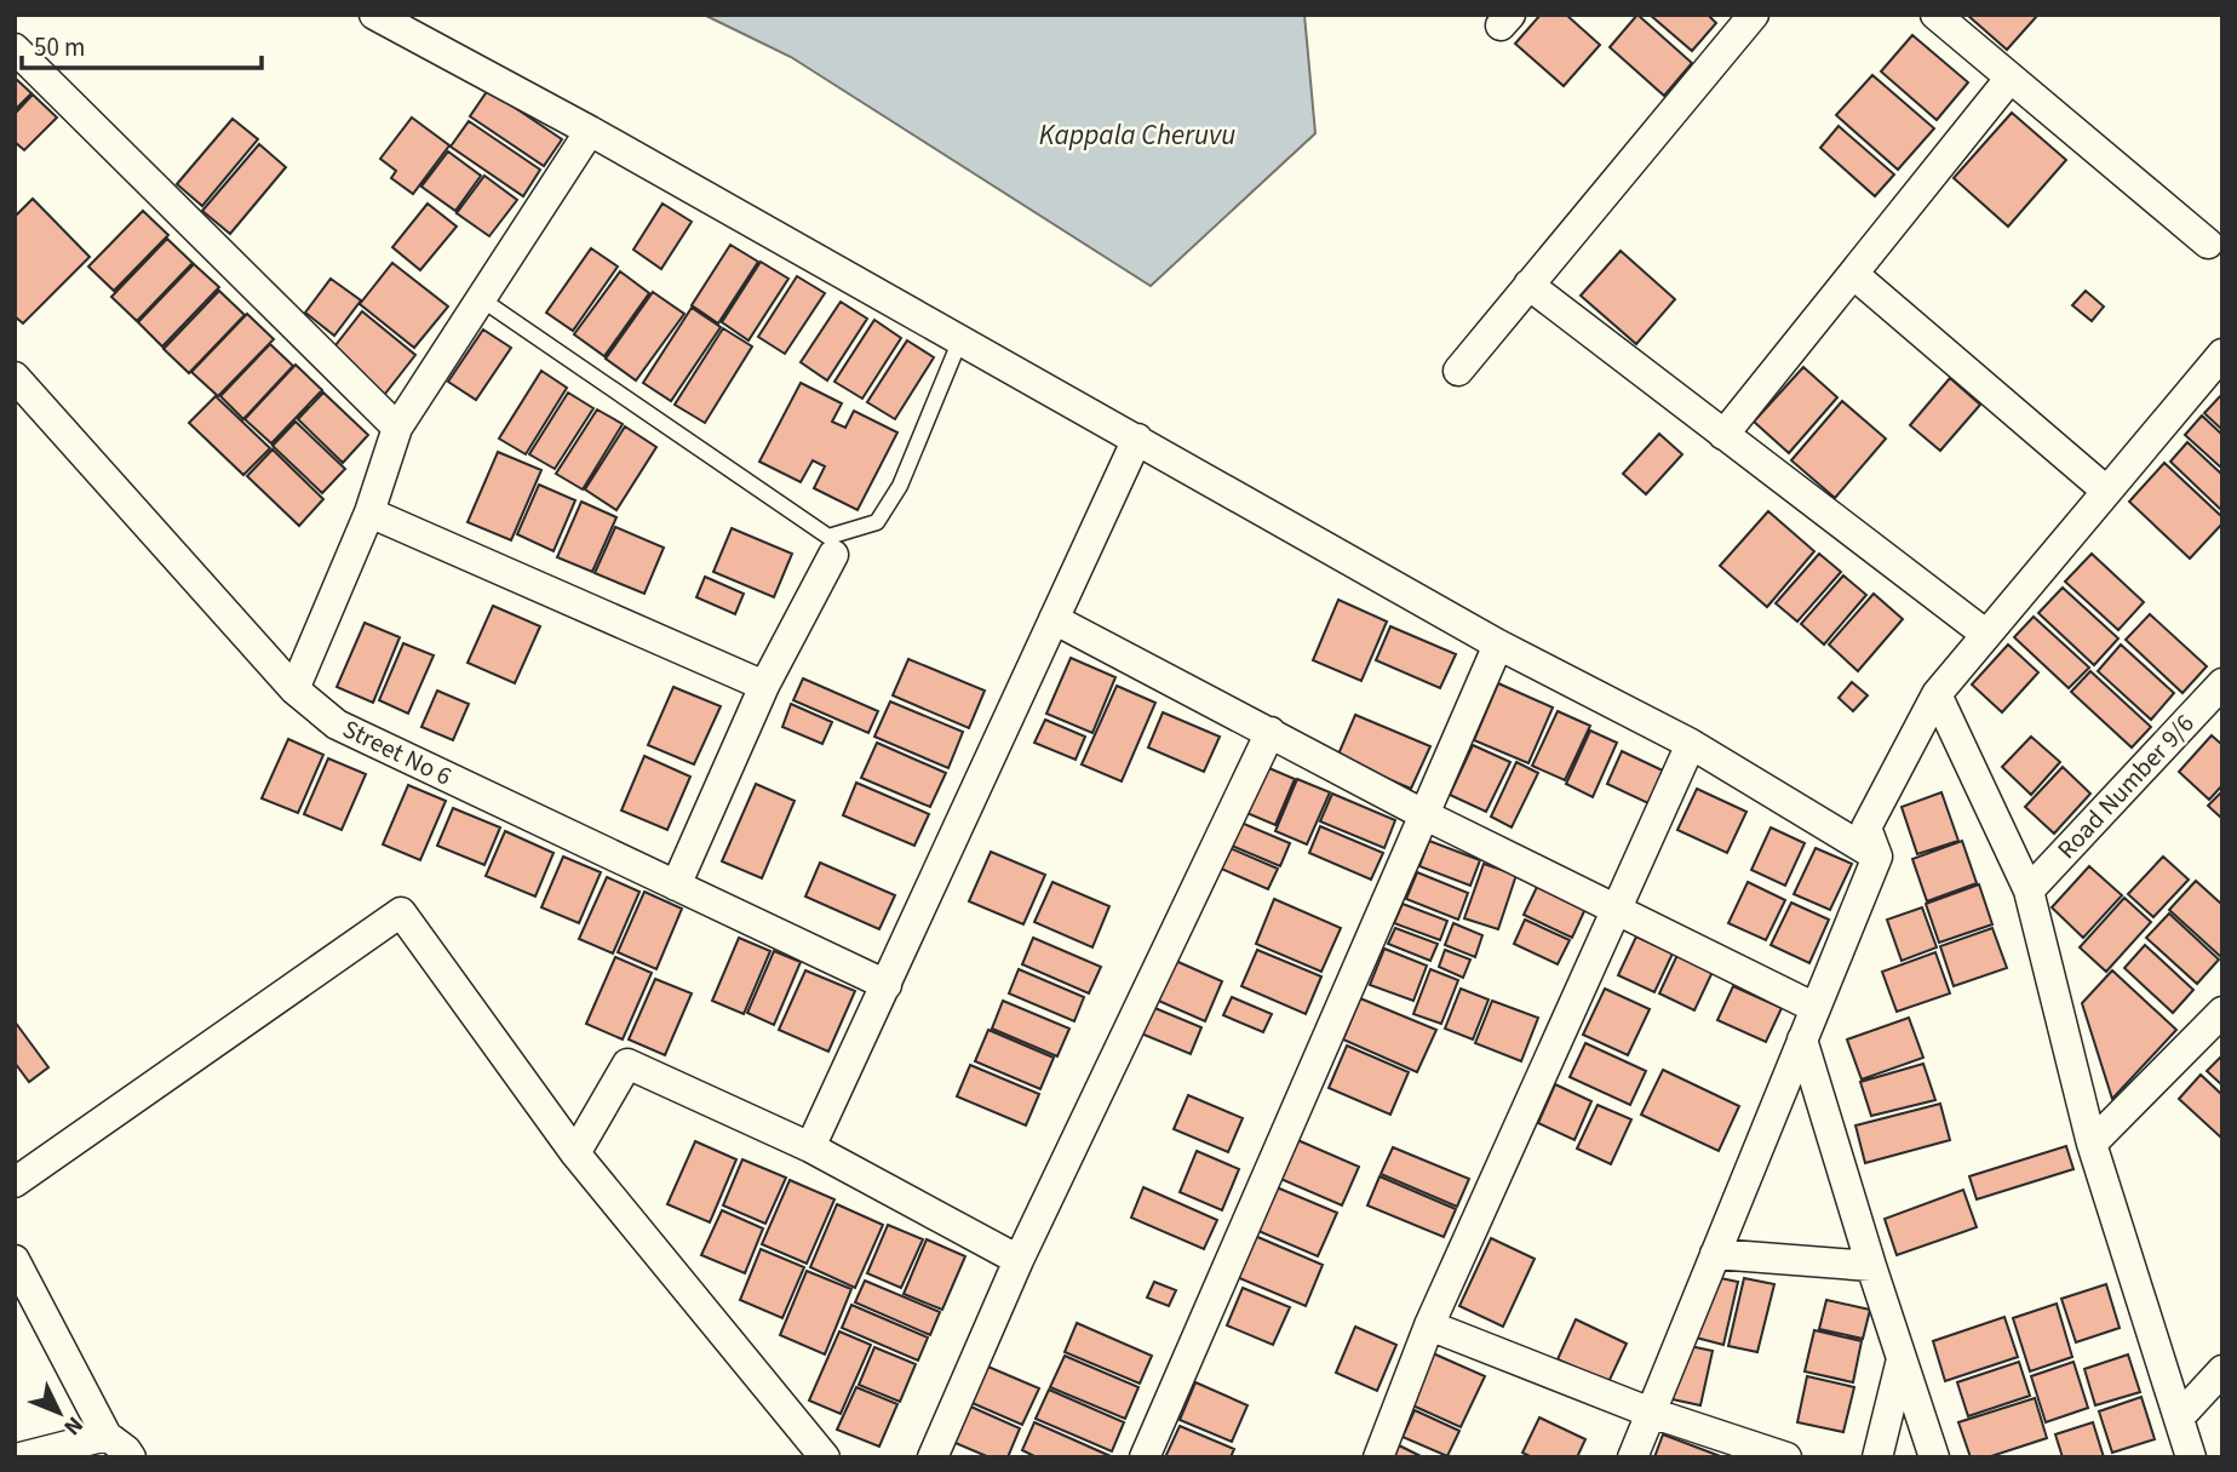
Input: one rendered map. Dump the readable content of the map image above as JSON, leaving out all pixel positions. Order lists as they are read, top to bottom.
{
  "streets": {
    "street": ["Street No 6", "Road Number 9/6"]
  },
  "water": ["Kappala Cheruvu"],
  "scale_bar": "50 m",
  "north": "bottom right"
}
